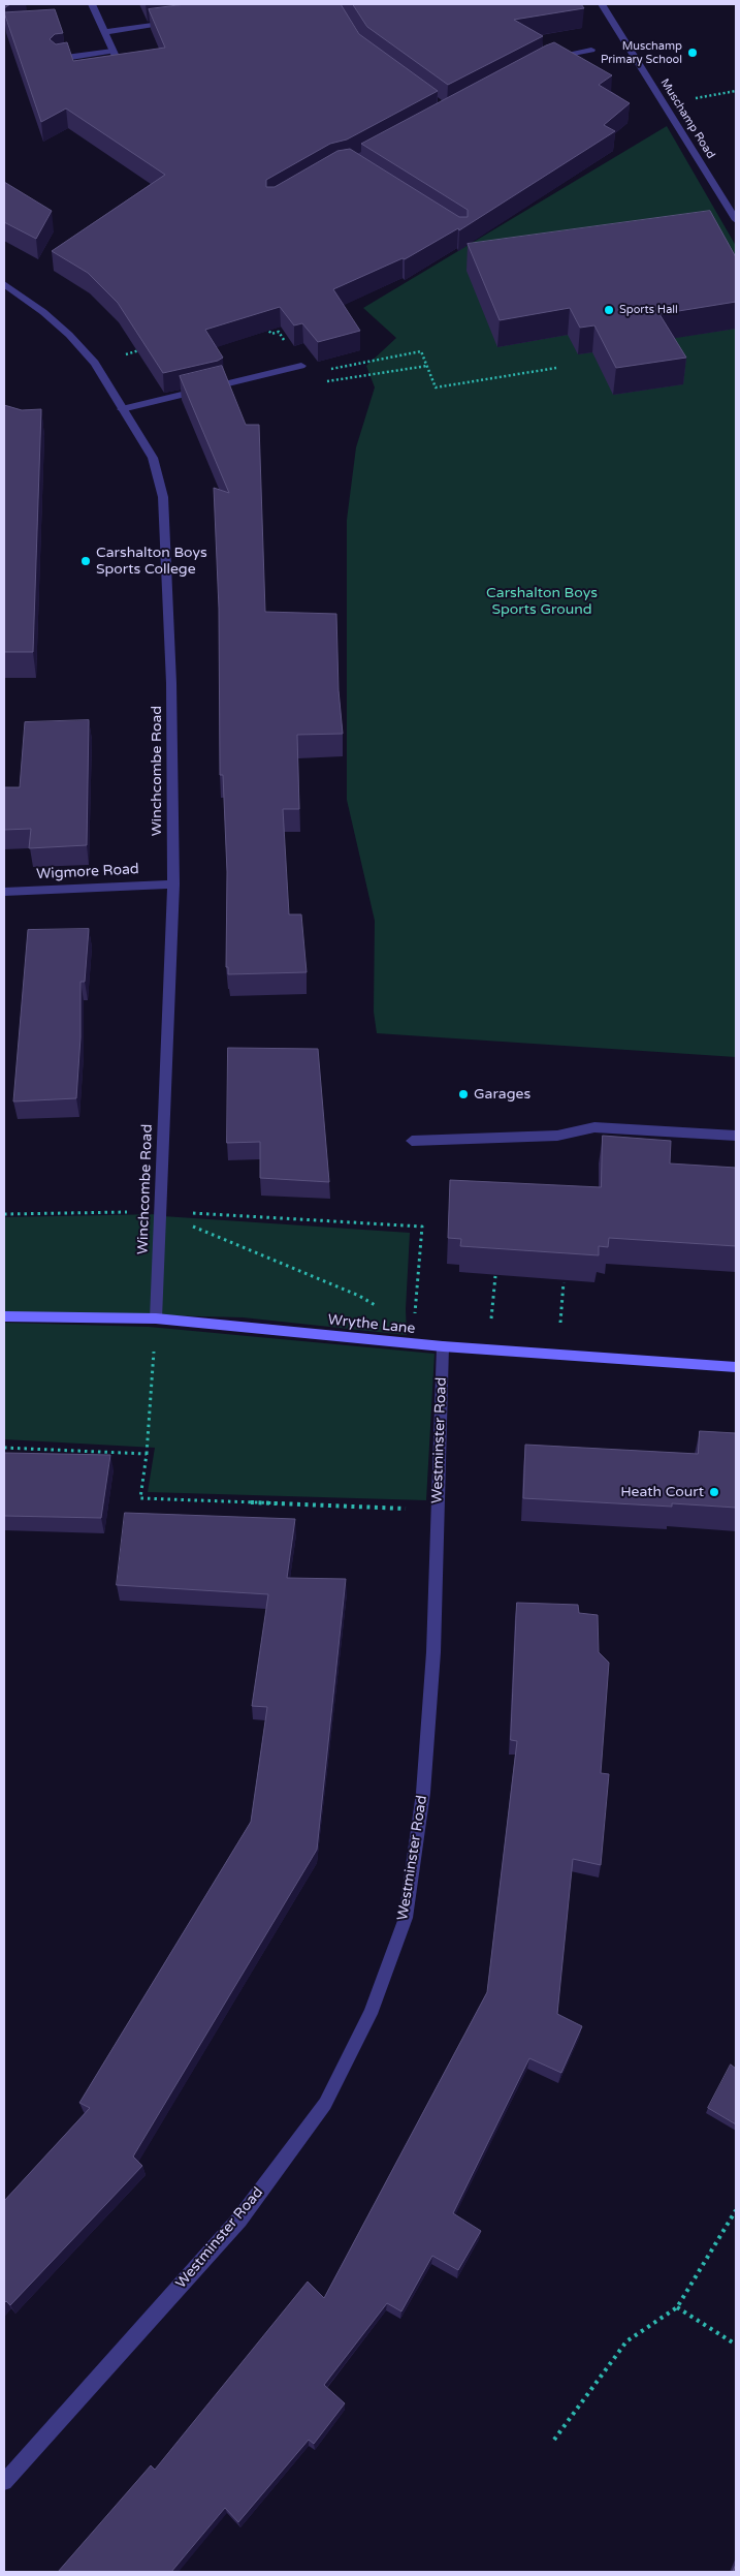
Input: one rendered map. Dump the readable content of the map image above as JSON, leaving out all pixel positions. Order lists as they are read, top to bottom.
{
  "streets": {
    "main road": ["Wrythe Lane"],
    "street": [
      "Muschamp Road",
      "Winchcombe Road",
      "Wigmore Road",
      "Westminster Road"
    ]
  },
  "crossings": [
    ["Winchcombe Road", "Wigmore Road"],
    ["Winchcombe Road", "Wrythe Lane"],
    ["Wrythe Lane", "Westminster Road"]
  ],
  "parks": ["Carshalton Boys Sports Ground"],
  "places": [
    "Muschamp Primary School",
    "Sports Hall",
    "Carshalton Boys Sports College",
    "Garages",
    "Heath Court"
  ]
}
